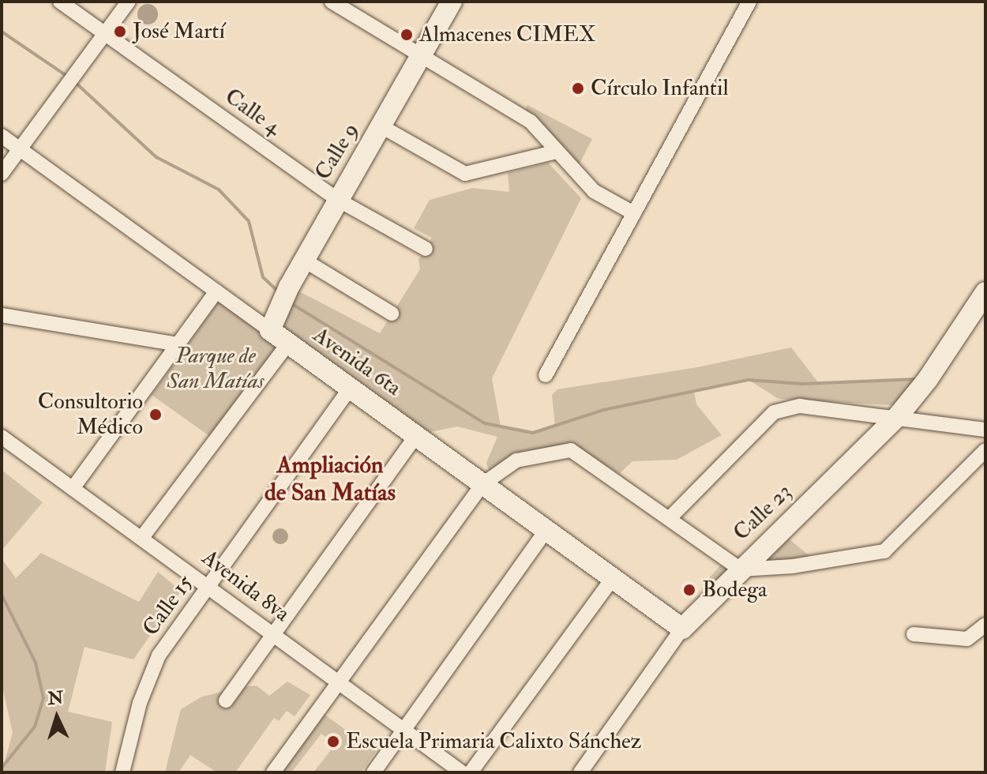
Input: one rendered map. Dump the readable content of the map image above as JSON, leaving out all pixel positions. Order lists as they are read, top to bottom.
{
  "streets": {
    "street": [
      "Calle 4",
      "Calle 9",
      "Avenida 6ta",
      "Calle 23",
      "Avenida 8va",
      "Calle 15"
    ]
  },
  "crossings": [
    ["Calle 4", "Calle 9"],
    ["Calle 9", "Avenida 6ta"],
    ["Avenida 6ta", "Calle 23"],
    ["Avenida 6ta", "Calle 15"],
    ["Avenida 8va", "Calle 15"]
  ],
  "districts": ["Ampliación de San Matías"],
  "parks": ["Parque de San Matías"],
  "places": [
    "José Martí",
    "Almacenes CIMEX",
    "Círculo Infantil",
    "Consultorio Médico",
    "Bodega",
    "Escuela Primaria Calixto Sánchez"
  ],
  "north": "top"
}
